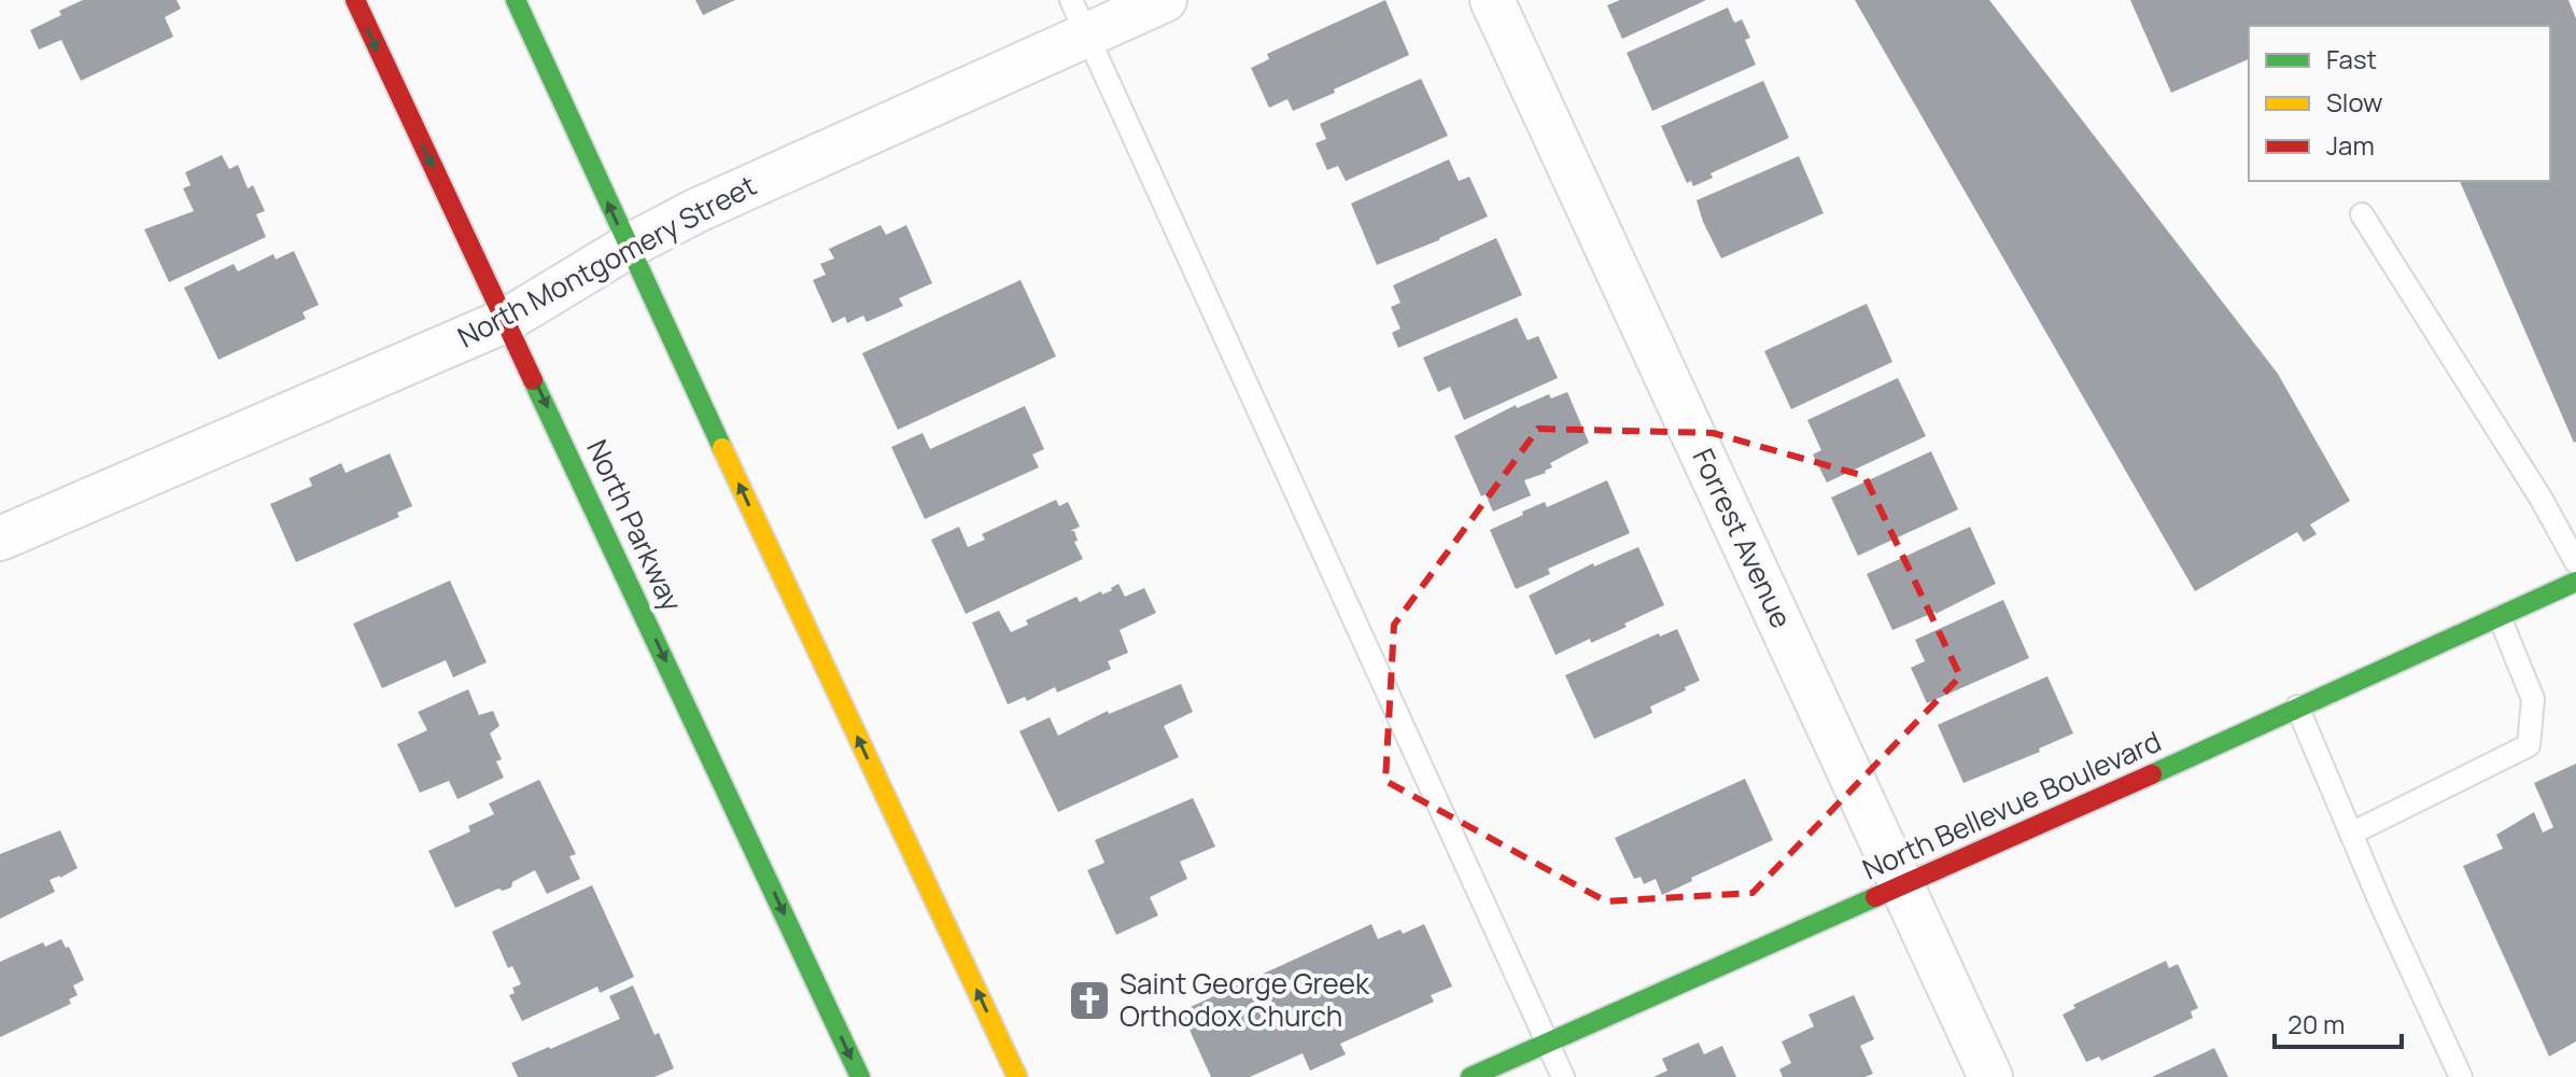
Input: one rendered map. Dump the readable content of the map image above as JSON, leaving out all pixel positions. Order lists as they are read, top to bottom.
{
  "streets": {
    "main road": ["North Parkway", "North Bellevue Boulevard"],
    "street": ["North Montgomery Street", "Forrest Avenue"]
  },
  "crossings": [
    ["North Montgomery Street", "North Parkway"],
    ["Forrest Avenue", "North Bellevue Boulevard"]
  ],
  "places": {
    "church": ["Saint George Greek Orthodox Church"]
  },
  "legend": ["Fast", "Slow", "Jam"],
  "scale_bar": "20 m"
}
